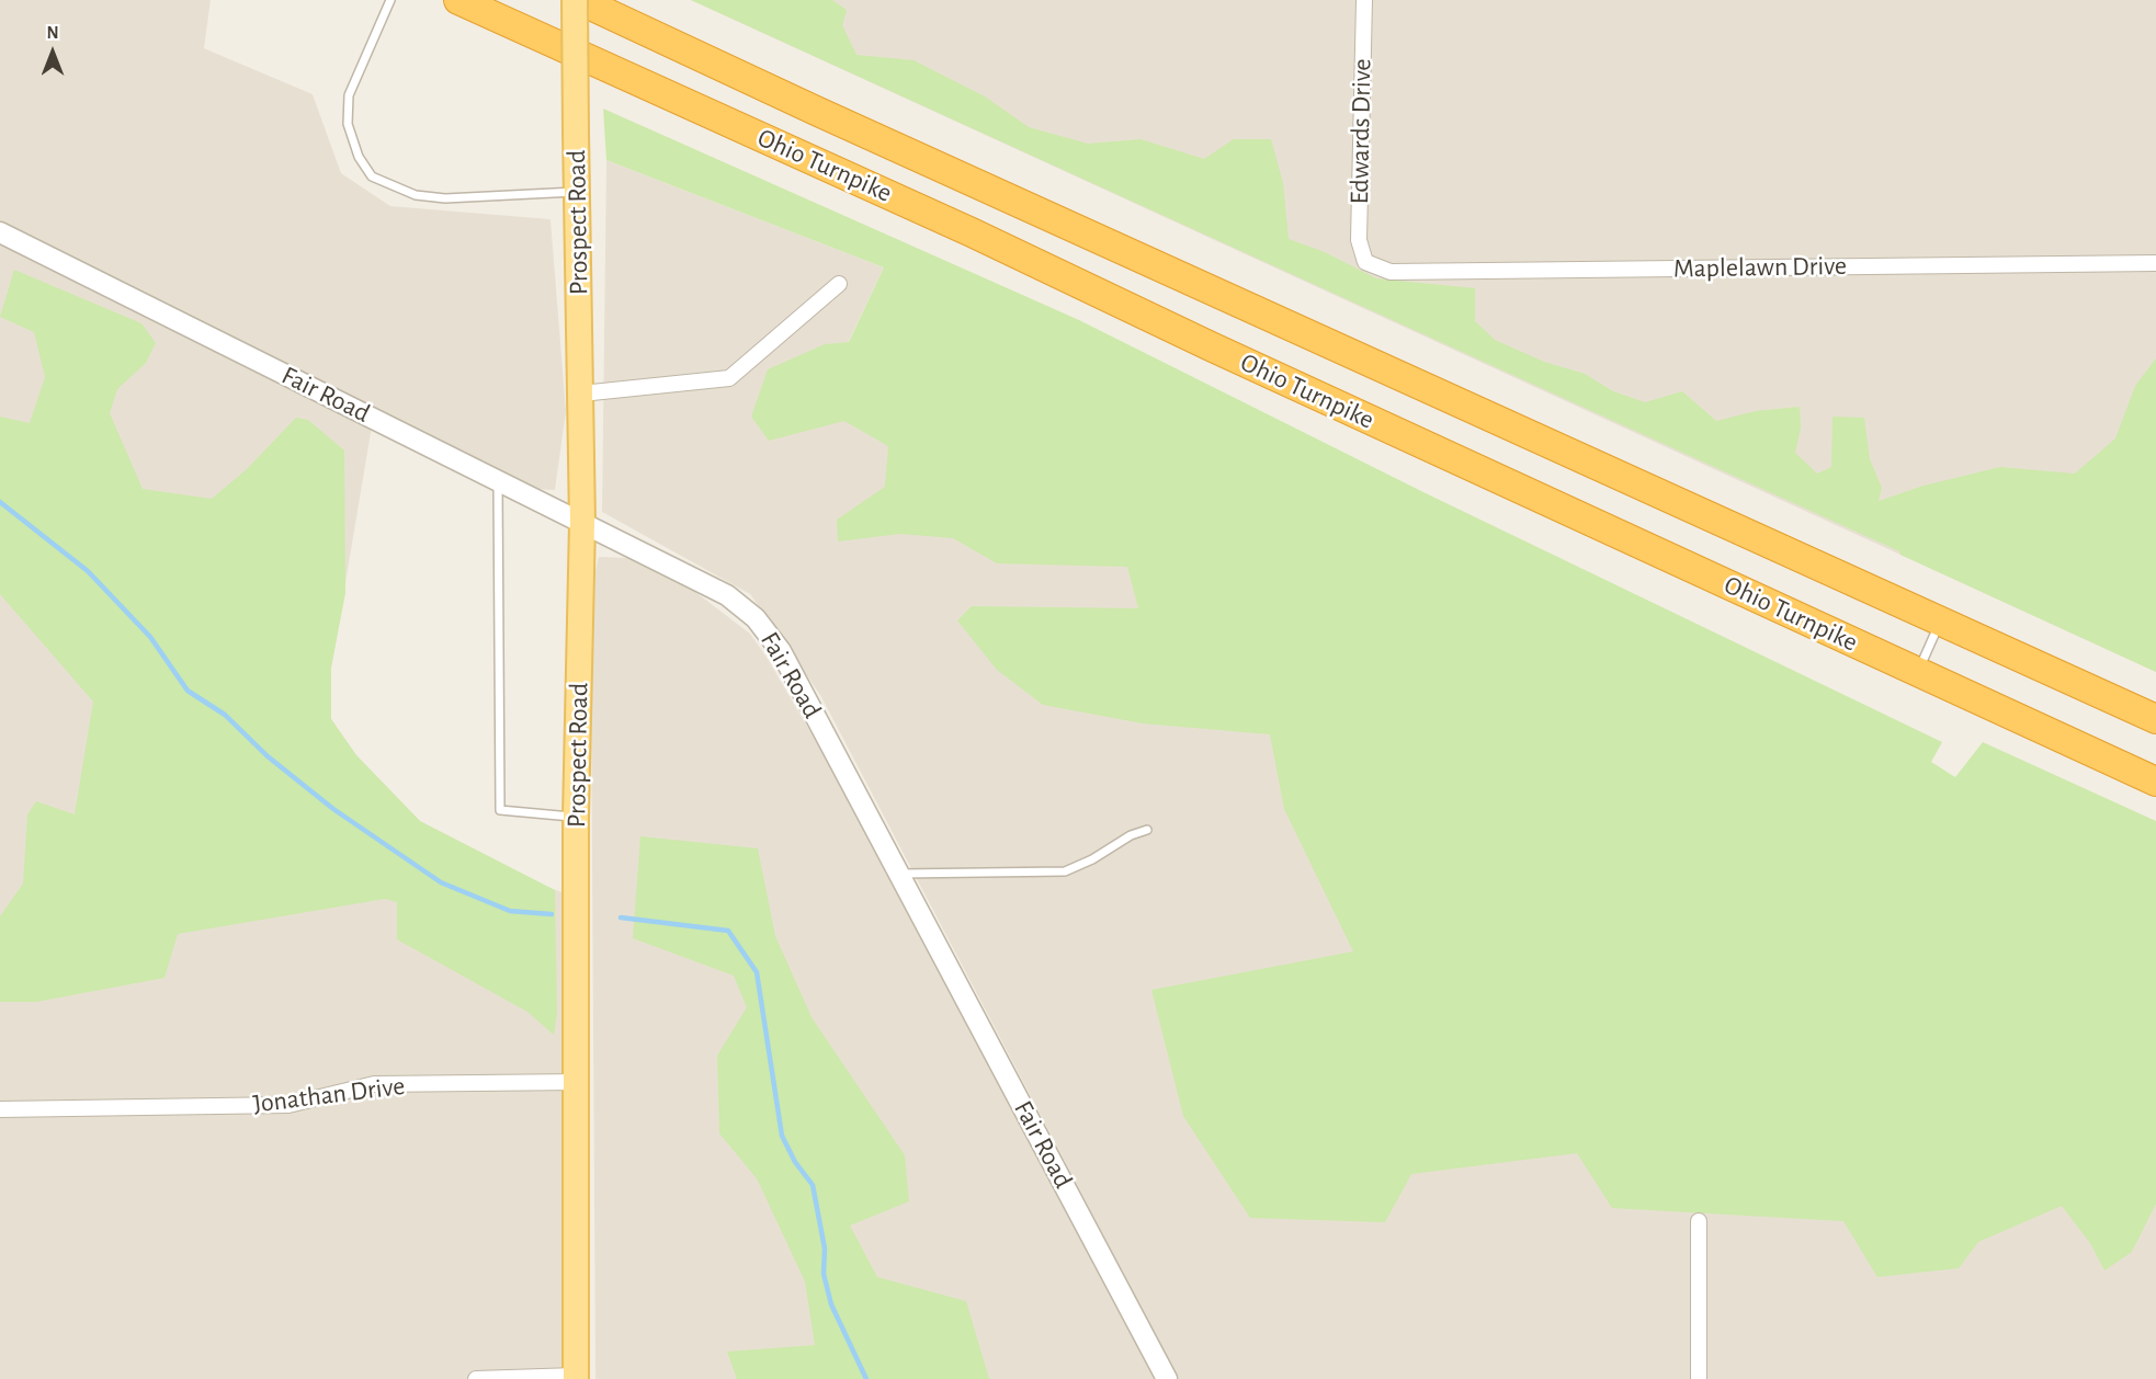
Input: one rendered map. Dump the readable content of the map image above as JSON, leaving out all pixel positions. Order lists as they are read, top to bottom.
{
  "streets": {
    "highway": ["Ohio Turnpike"],
    "main road": ["Prospect Road"],
    "street": [
      "Edwards Drive",
      "Maplelawn Drive",
      "Fair Road",
      "Jonathan Drive"
    ]
  },
  "crossings": [
    ["Edwards Drive", "Maplelawn Drive"],
    ["Ohio Turnpike", "Prospect Road"],
    ["Prospect Road", "Fair Road"],
    ["Prospect Road", "Jonathan Drive"]
  ],
  "north": "top"
}
